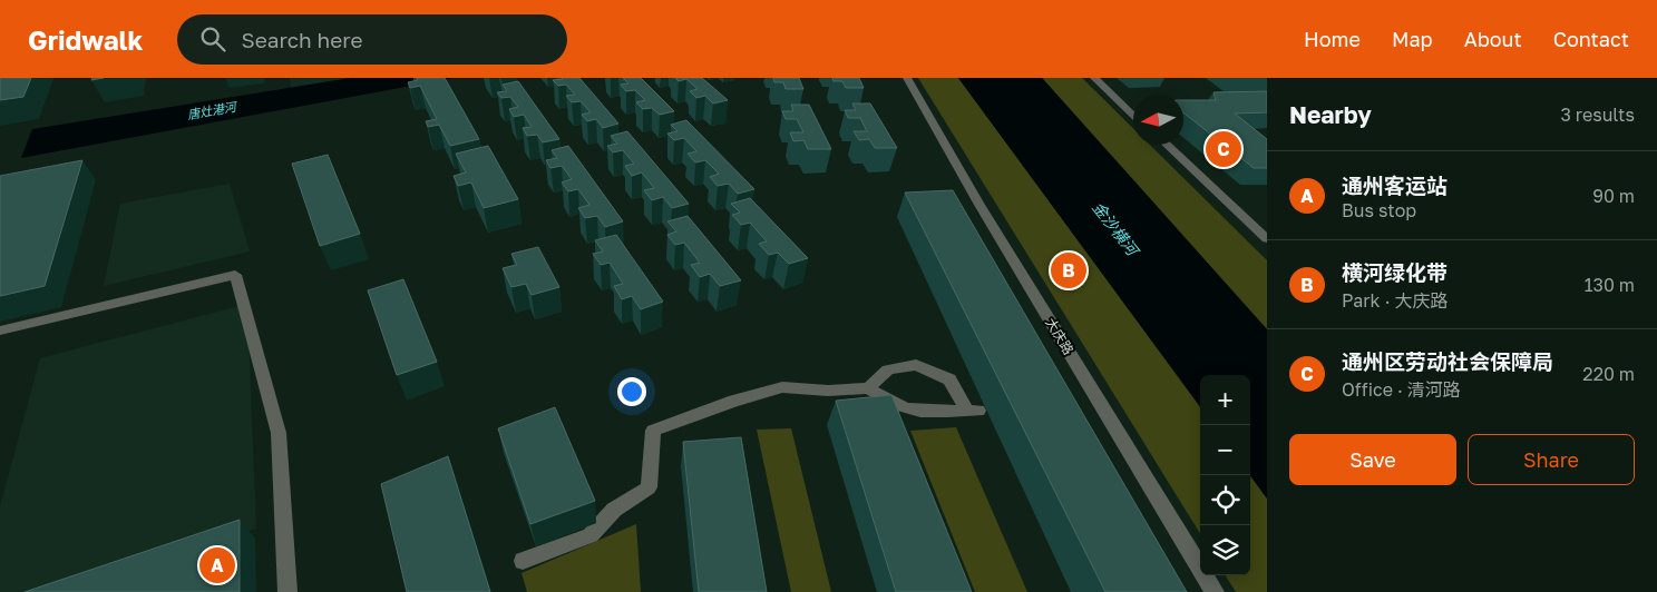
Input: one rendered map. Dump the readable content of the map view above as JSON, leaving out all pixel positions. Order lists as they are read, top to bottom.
{
  "streets": {
    "street": ["大庆路"]
  },
  "water": ["唐灶港河", "金沙横河"],
  "north": "left",
  "page": {
    "header": "Gridwalk",
    "search": "Search here",
    "nav": [
      "Home",
      "Map",
      "About",
      "Contact"
    ],
    "heading": ["Nearby", "3 results"],
    "pins": ["C", "B", "A"],
    "list": [
      {
        "mark": "A",
        "name": "通州客运站",
        "note": "Bus stop",
        "value": "90 m"
      },
      {
        "mark": "B",
        "name": "横河绿化带",
        "note": "Park · 大庆路",
        "value": "130 m"
      },
      {
        "mark": "C",
        "name": "通州区劳动社会保障局",
        "note": "Office · 清河路",
        "value": "220 m"
      }
    ],
    "map_buttons": ["+", "−"],
    "buttons": ["Save", "Share"]
  }
}
